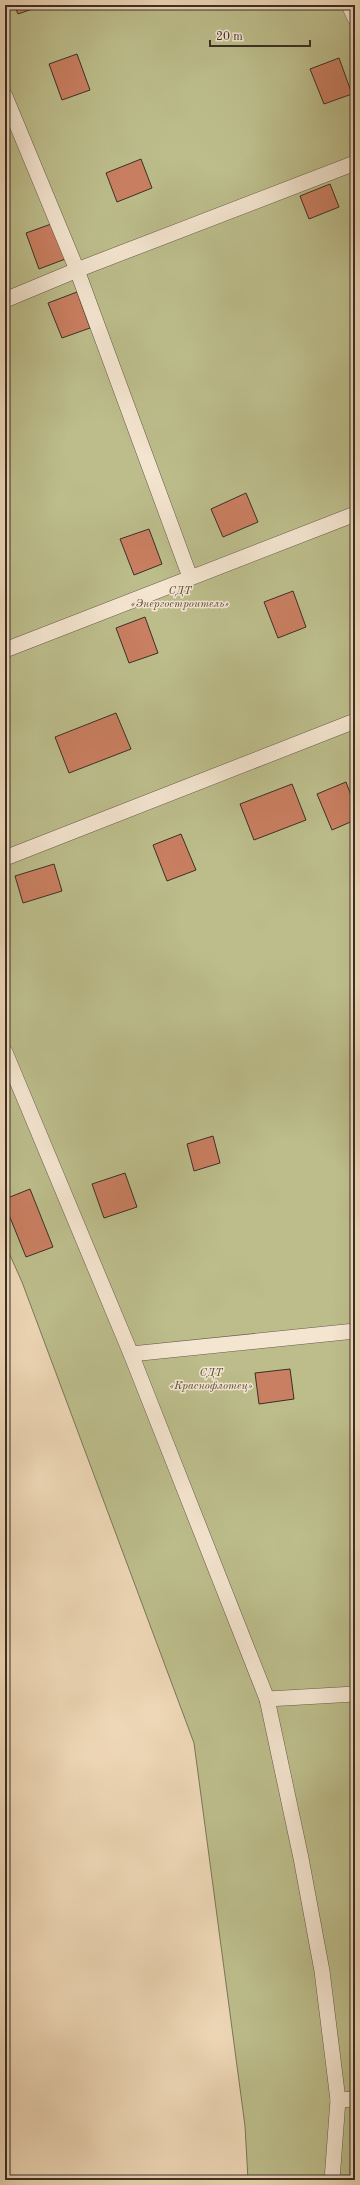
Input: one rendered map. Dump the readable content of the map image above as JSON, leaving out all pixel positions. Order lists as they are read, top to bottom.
{
  "parks": ["СДТ «Энергостроитель»", "СДТ «Краснофлотец»"],
  "scale_bar": "20 m"
}
